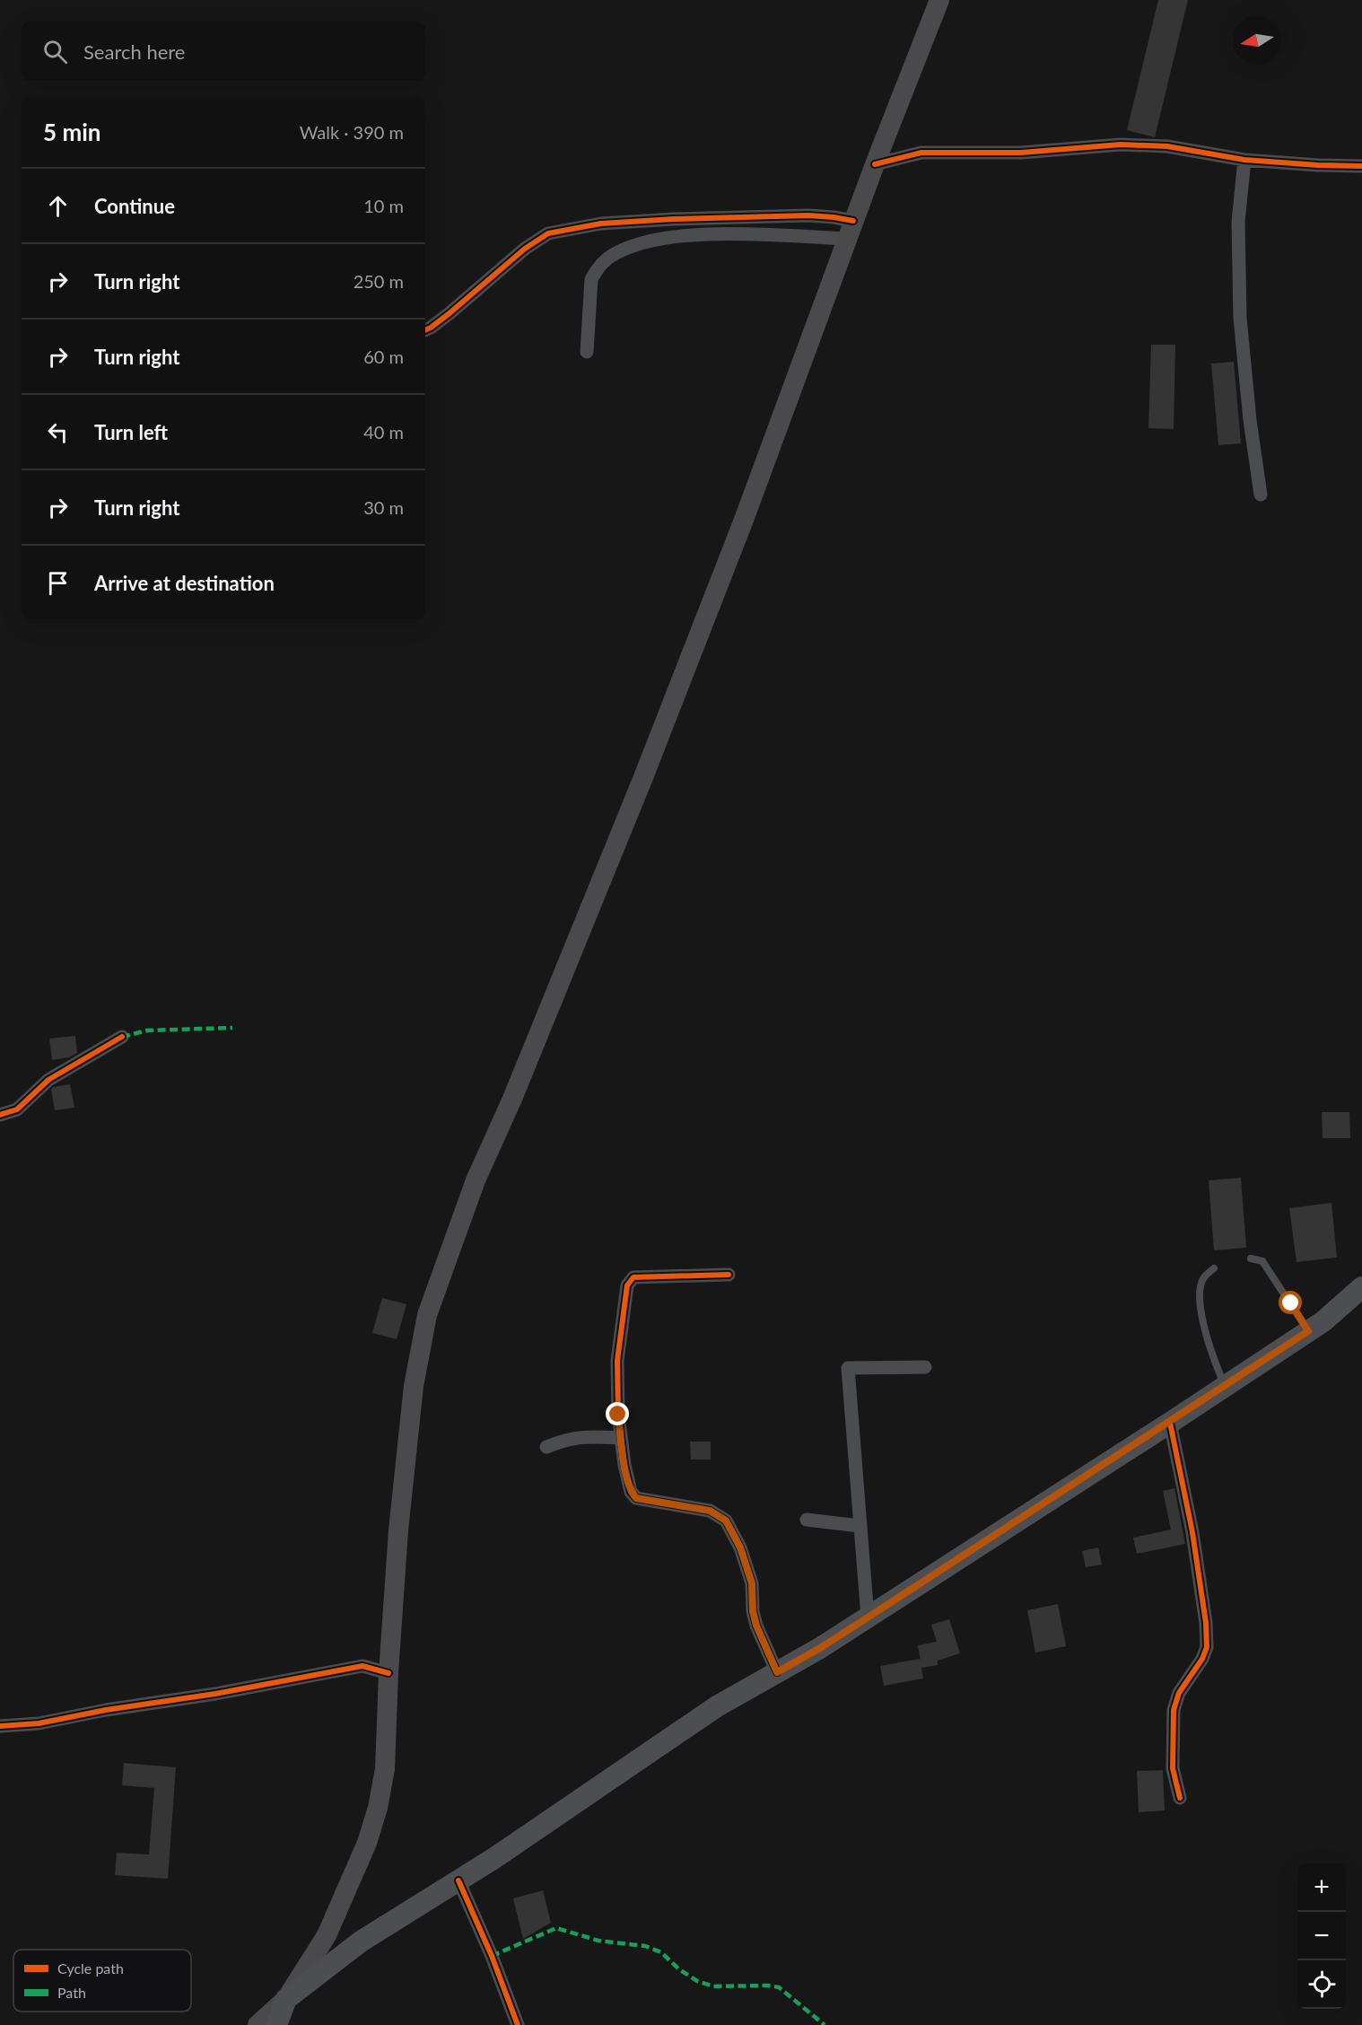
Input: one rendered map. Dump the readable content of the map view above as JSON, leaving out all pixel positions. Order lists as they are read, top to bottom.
{
  "legend": ["Cycle path", "Path"],
  "north": "left",
  "page": {
    "search": "Search here",
    "heading": ["5 min", "Walk · 390 m"],
    "list": [
      ["Continue", "10 m"],
      ["Turn right", "250 m"],
      ["Turn right", "60 m"],
      ["Turn left", "40 m"],
      ["Turn right", "30 m"],
      "Arrive at destination"
    ],
    "map_buttons": ["+", "−"]
  }
}
